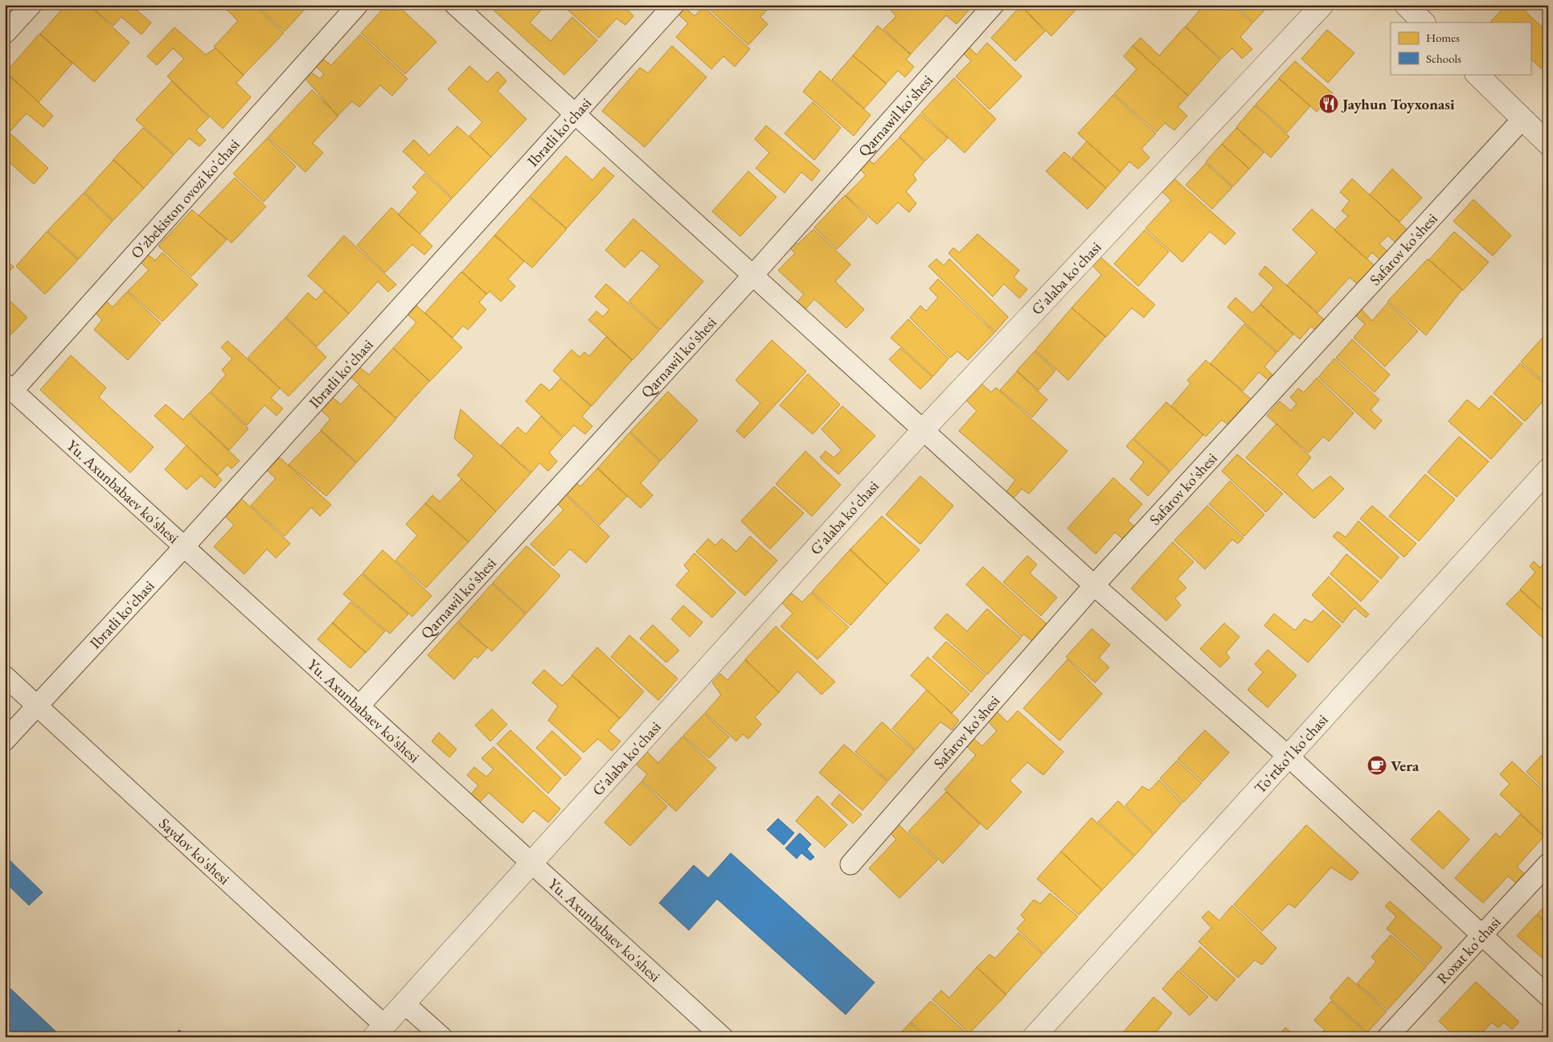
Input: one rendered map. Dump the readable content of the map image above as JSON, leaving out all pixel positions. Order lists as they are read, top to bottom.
{
  "streets": {
    "street": [
      "Qarnawil ko'shesi",
      "Ibratli ko'chasi",
      "O'zbekiston ovozi ko'chasi",
      "Safarov ko'shesi",
      "G'alaba ko'chasi",
      "Yu. Axunbabaev ko'shesi",
      "To'rtko'l ko'chasi",
      "Saydov ko'shesi",
      "Roxat ko'chasi"
    ]
  },
  "crossings": [
    ["Qarnawil ko'shesi", "Yu. Axunbabaev ko'shesi"],
    ["Ibratli ko'chasi", "Yu. Axunbabaev ko'shesi"],
    ["Ibratli ko'chasi", "Saydov ko'shesi"],
    ["O'zbekiston ovozi ko'chasi", "Yu. Axunbabaev ko'shesi"],
    ["G'alaba ko'chasi", "Yu. Axunbabaev ko'shesi"],
    ["G'alaba ko'chasi", "Saydov ko'shesi"]
  ],
  "places": {
    "restaurant": ["Jayhun Toyxonasi"],
    "cafe": ["Vera"]
  },
  "legend": ["Homes", "Schools"]
}
